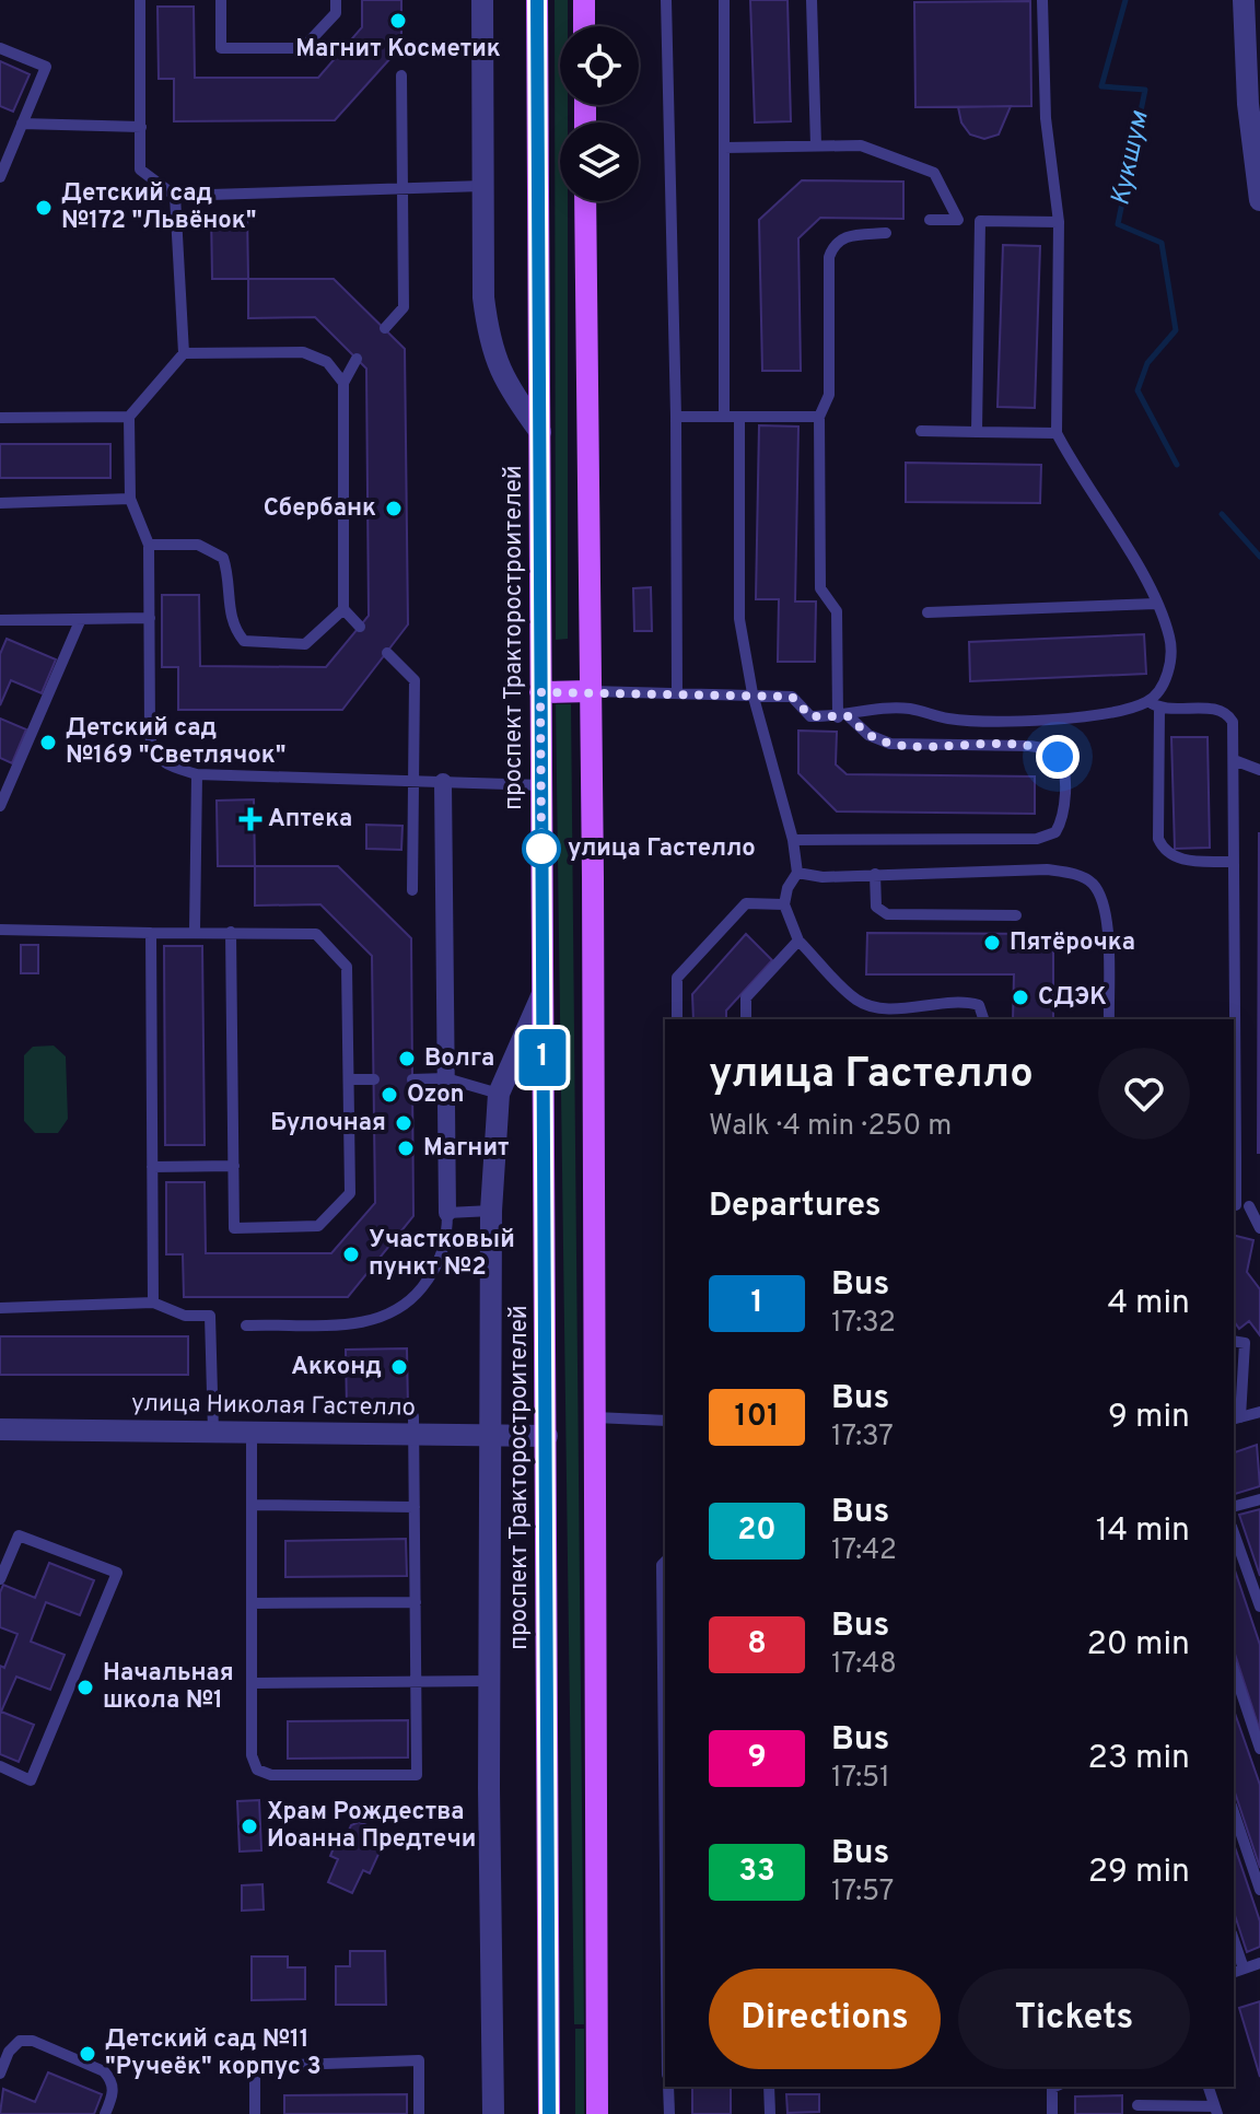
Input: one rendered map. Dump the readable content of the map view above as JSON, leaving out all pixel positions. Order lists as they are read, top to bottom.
{
  "streets": {
    "main road": ["проспект Тракторостроителей"],
    "street": ["улица Николая Гастелло"]
  },
  "crossings": [
    ["проспект Тракторостроителей", "улица Николая Гастелло"]
  ],
  "water": ["Кукшум"],
  "places": {
    "other": [
      "Магнит Косметик",
      "Детский сад №172 \"Львёнок\"",
      "Сбербанк",
      "Детский сад №169 \"Светлячок\"",
      "улица Гастелло",
      "Пятёрочка",
      "СДЭК",
      "Волга",
      "Ozon",
      "Булочная",
      "Магнит",
      "Участковый пункт №2",
      "Акконд",
      "Начальная школа №1",
      "Храм Рождества Иоанна Предтечи",
      "Детский сад №11 \"Ручеёк\" корпус 3"
    ],
    "health": ["Аптека"]
  },
  "lines": ["bus line 1"],
  "page": {
    "on_map": "1",
    "heading": [
      ["улица Гастелло", "Walk · 4 min · 250 m"],
      "Departures"
    ],
    "list": [
      {
        "mark": "1",
        "name": "Bus",
        "note": "17:32",
        "value": "4 min"
      },
      {
        "mark": "101",
        "name": "Bus",
        "note": "17:37",
        "value": "9 min"
      },
      {
        "mark": "20",
        "name": "Bus",
        "note": "17:42",
        "value": "14 min"
      },
      {
        "mark": "8",
        "name": "Bus",
        "note": "17:48",
        "value": "20 min"
      },
      {
        "mark": "9",
        "name": "Bus",
        "note": "17:51",
        "value": "23 min"
      },
      {
        "mark": "33",
        "name": "Bus",
        "note": "17:57",
        "value": "29 min"
      }
    ],
    "buttons": ["Directions", "Tickets"]
  }
}
